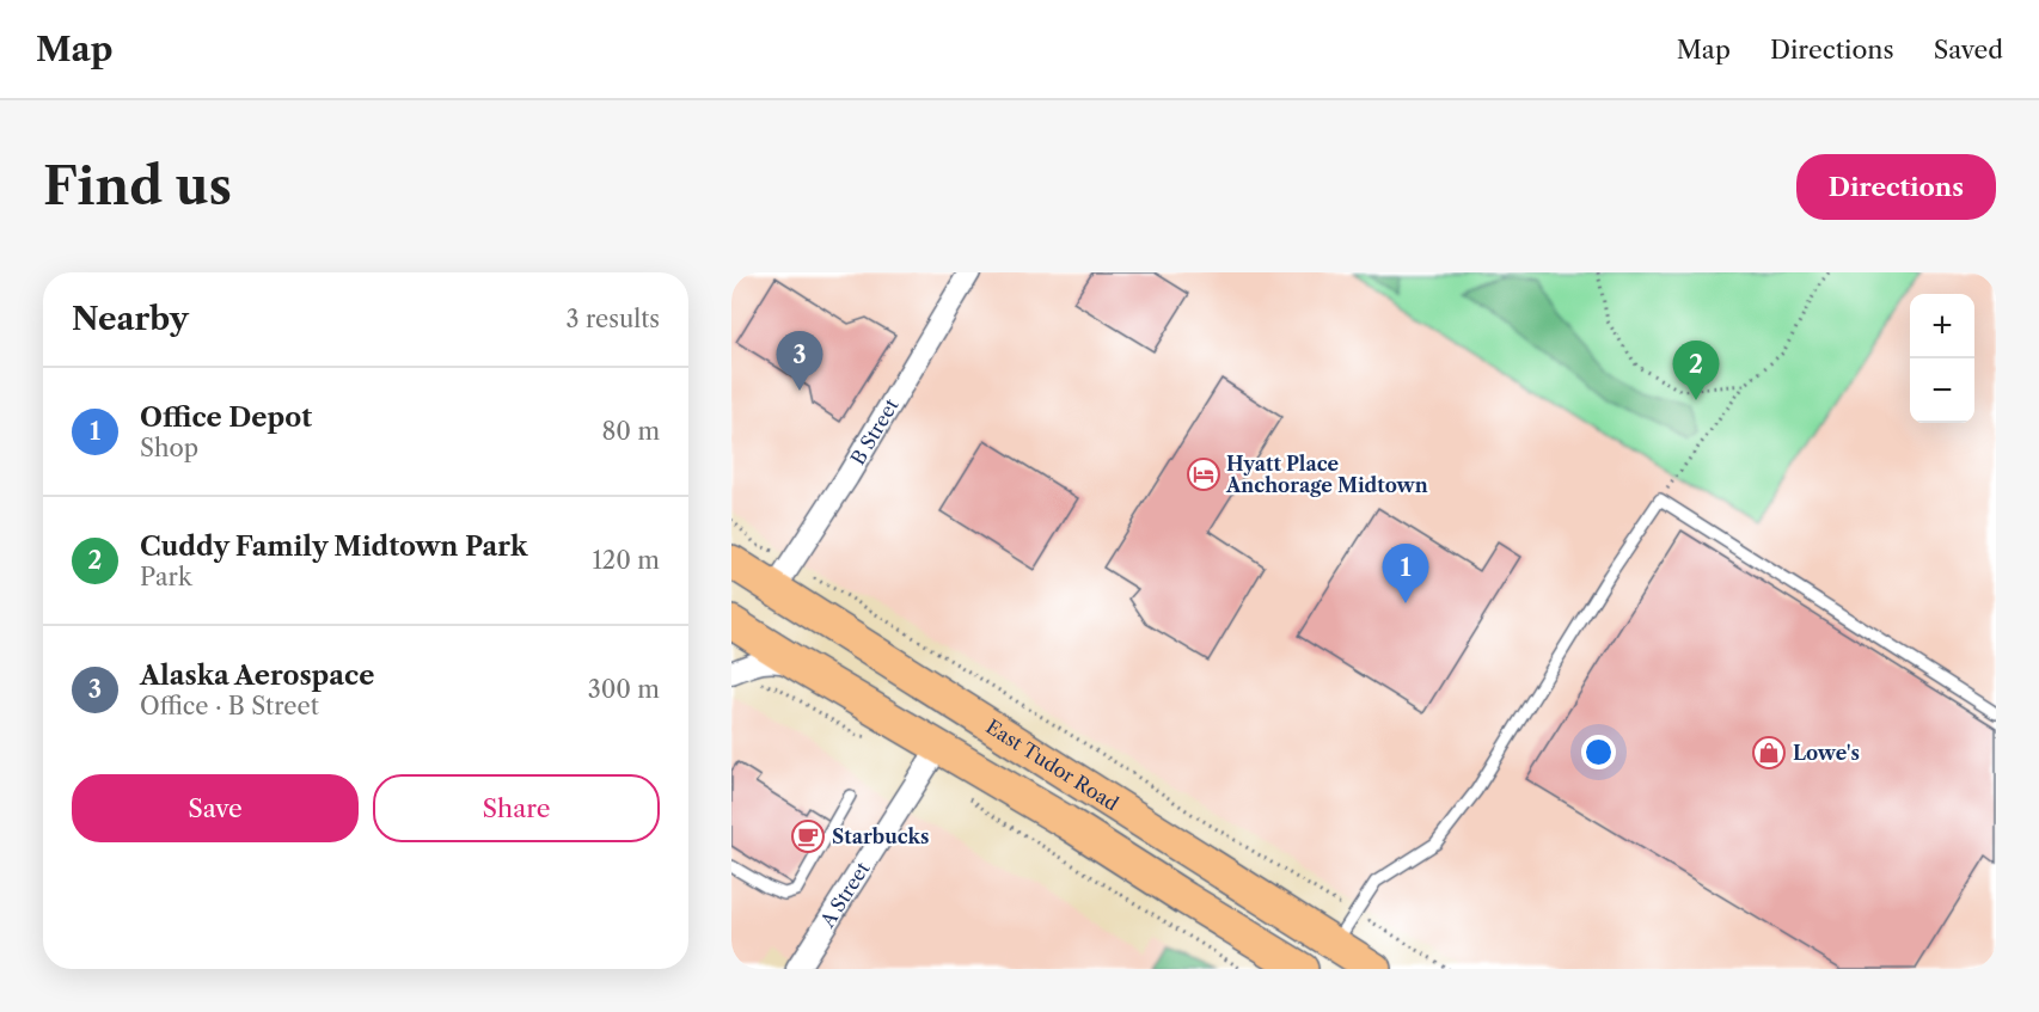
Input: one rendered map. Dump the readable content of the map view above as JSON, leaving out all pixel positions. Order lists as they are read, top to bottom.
{
  "streets": {
    "main road": ["East Tudor Road"],
    "street": ["B Street", "A Street"]
  },
  "crossings": [
    ["B Street", "East Tudor Road"],
    ["East Tudor Road", "A Street"]
  ],
  "places": {
    "hotel": ["Hyatt Place Anchorage Midtown"],
    "shop": ["Lowe's"],
    "cafe": ["Starbucks"]
  },
  "page": {
    "header": "Map",
    "nav": ["Map", "Directions", "Saved"],
    "buttons": [
      "Directions",
      ["Save", "Share"]
    ],
    "title": "Find us",
    "heading": ["Nearby", "3 results"],
    "map_buttons": ["+", "−"],
    "pins": ["3", "2", "1"],
    "list": [
      {
        "mark": "1",
        "name": "Office Depot",
        "note": "Shop",
        "value": "80 m"
      },
      {
        "mark": "2",
        "name": "Cuddy Family Midtown Park",
        "note": "Park",
        "value": "120 m"
      },
      {
        "mark": "3",
        "name": "Alaska Aerospace",
        "note": "Office · B Street",
        "value": "300 m"
      }
    ]
  }
}
